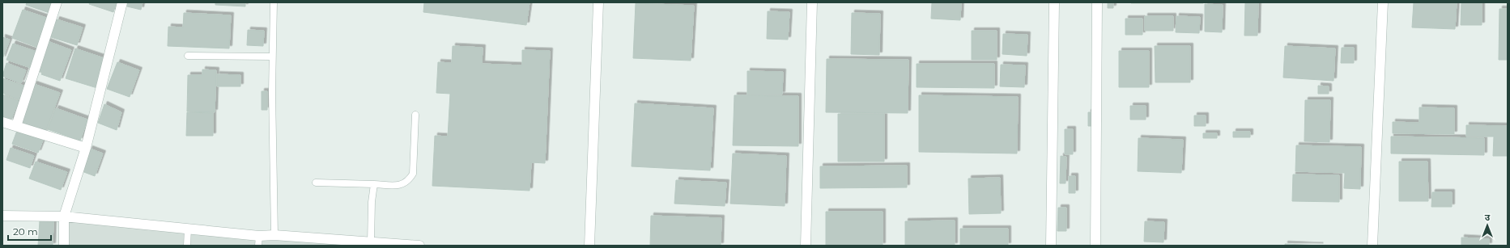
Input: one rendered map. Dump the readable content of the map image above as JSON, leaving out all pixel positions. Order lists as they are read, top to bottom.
{
  "scale_bar": "20 m",
  "north": "top"
}
